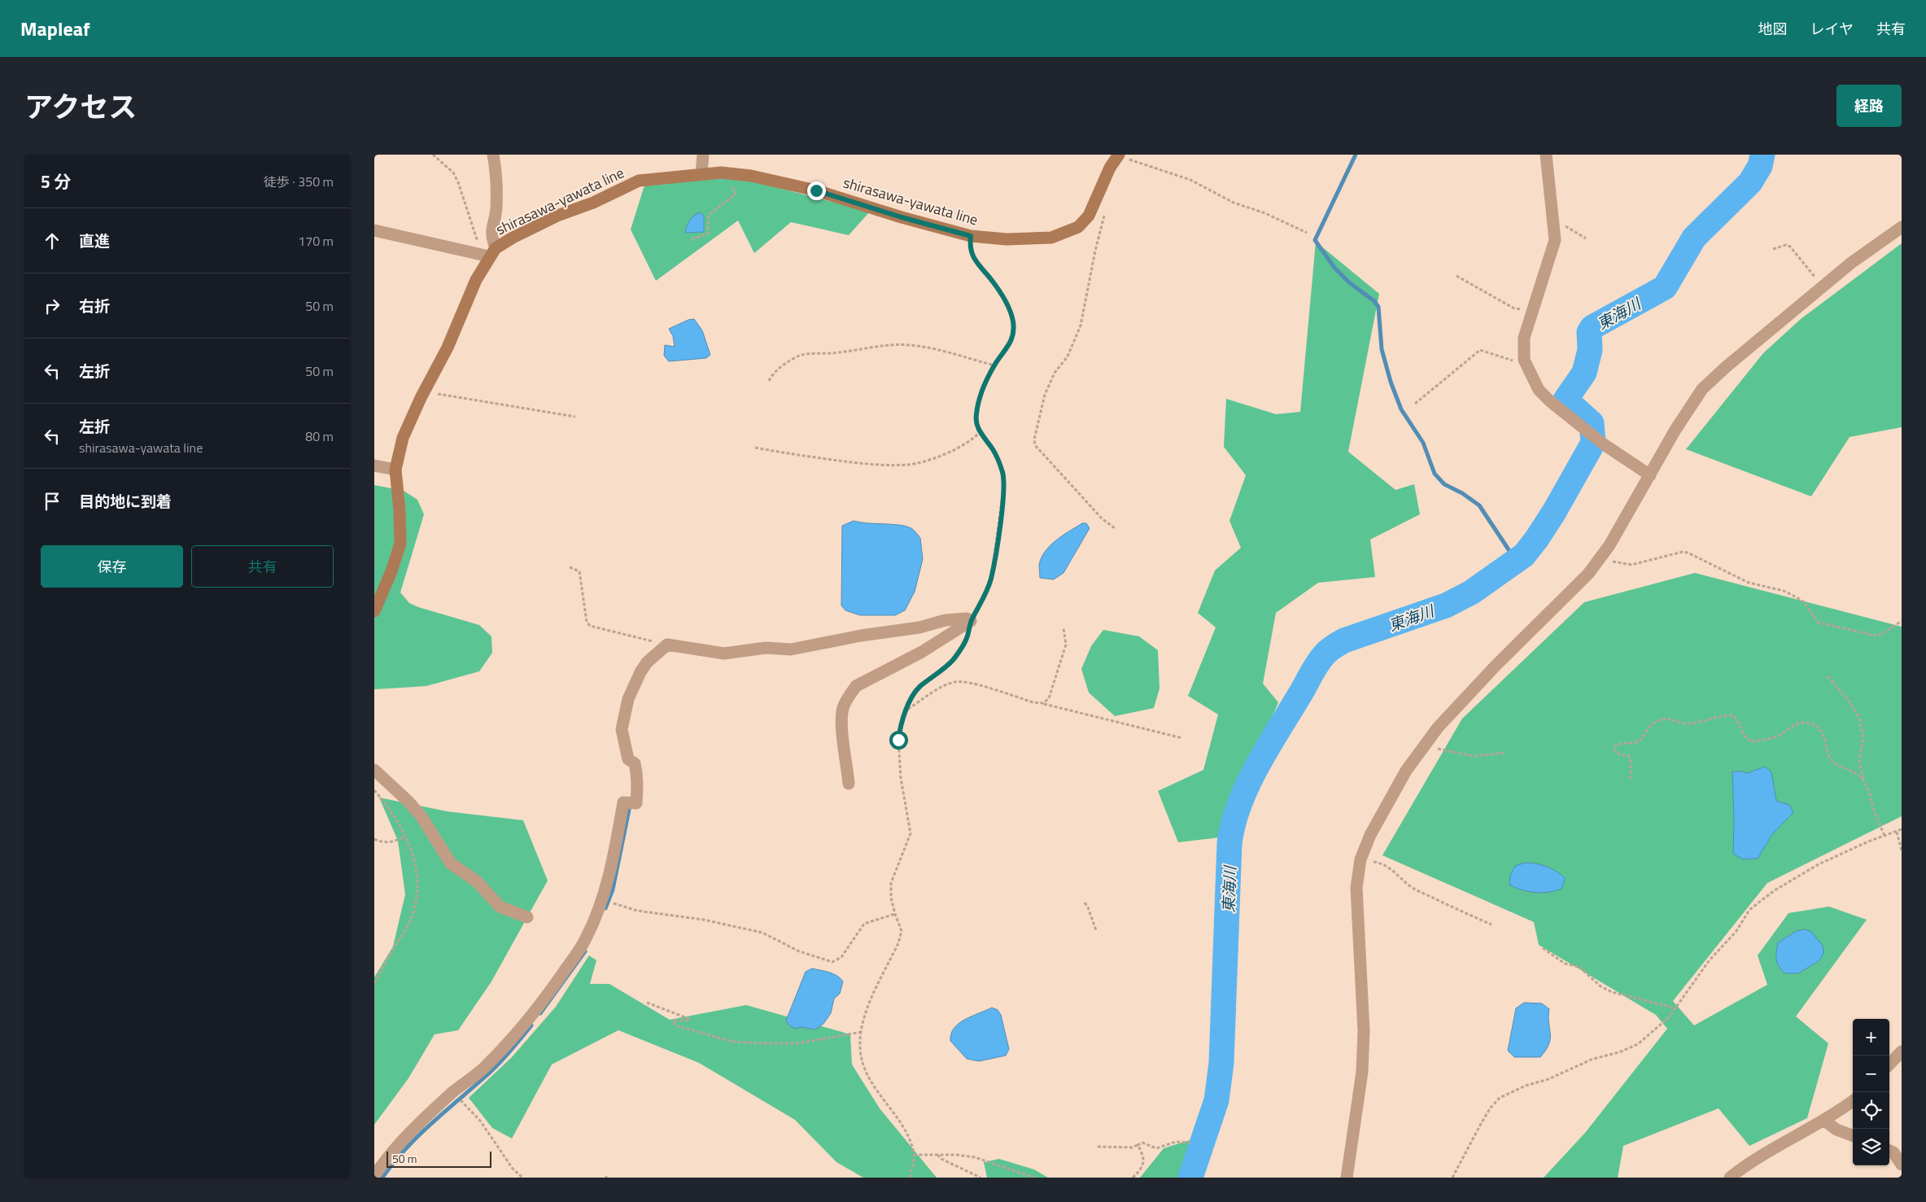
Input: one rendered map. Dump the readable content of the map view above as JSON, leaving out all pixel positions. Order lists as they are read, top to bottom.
{
  "streets": {
    "main road": ["shirasawa-yawata line"]
  },
  "water": ["東海川"],
  "scale_bar": "50 m",
  "page": {
    "header": "Mapleaf",
    "nav": ["地図", "レイヤ", "共有"],
    "title": "アクセス",
    "buttons": [
      "経路",
      ["保存", "共有"]
    ],
    "heading": ["5 分", "徒歩 · 350 m"],
    "list": [
      ["直進", "170 m"],
      ["右折", "50 m"],
      ["左折", "50 m"],
      ["左折", "shirasawa-yawata line", "80 m"],
      "目的地に到着"
    ],
    "map_buttons": ["+", "−"],
    "scale": "50 m"
  }
}
